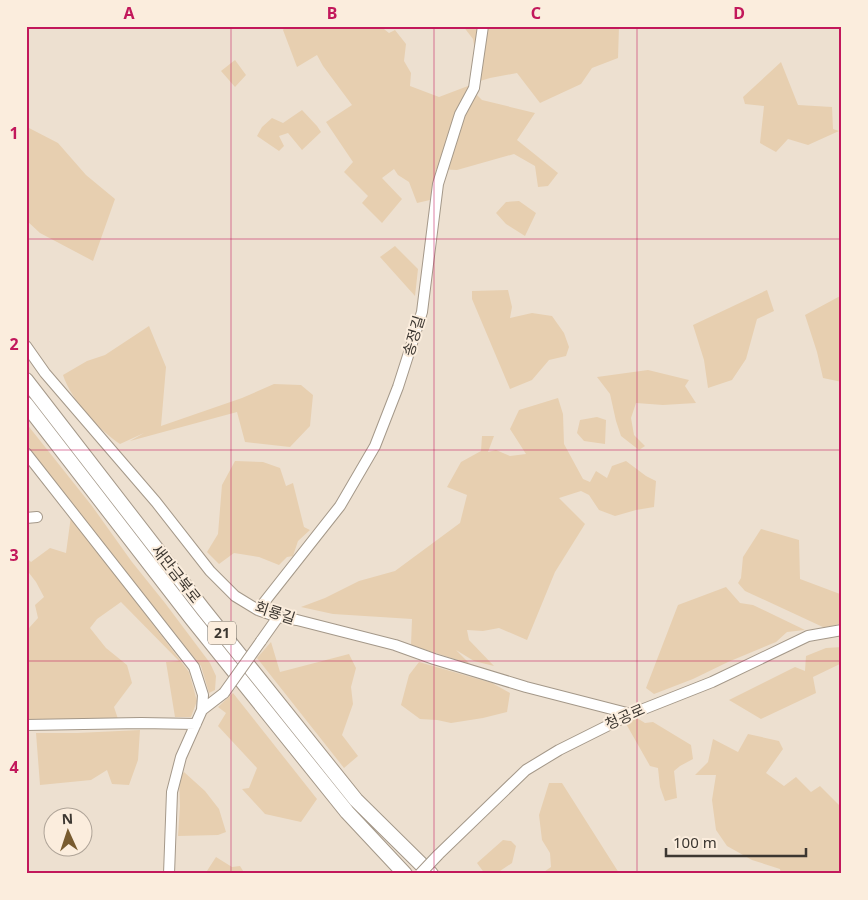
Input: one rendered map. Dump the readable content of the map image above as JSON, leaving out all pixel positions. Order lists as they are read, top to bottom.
{
  "streets": {
    "highway": ["새만금북로", "21"],
    "street": ["송정길", "회룡길", "청공로"]
  },
  "crossings": [
    ["송정길", "회룡길"],
    ["회룡길", "청공로"]
  ],
  "scale_bar": "100 m",
  "north": "top",
  "grid": {
    "columns": [
      "A",
      "B",
      "C",
      "D"
    ],
    "rows": [
      "1",
      "2",
      "3",
      "4"
    ]
  }
}
